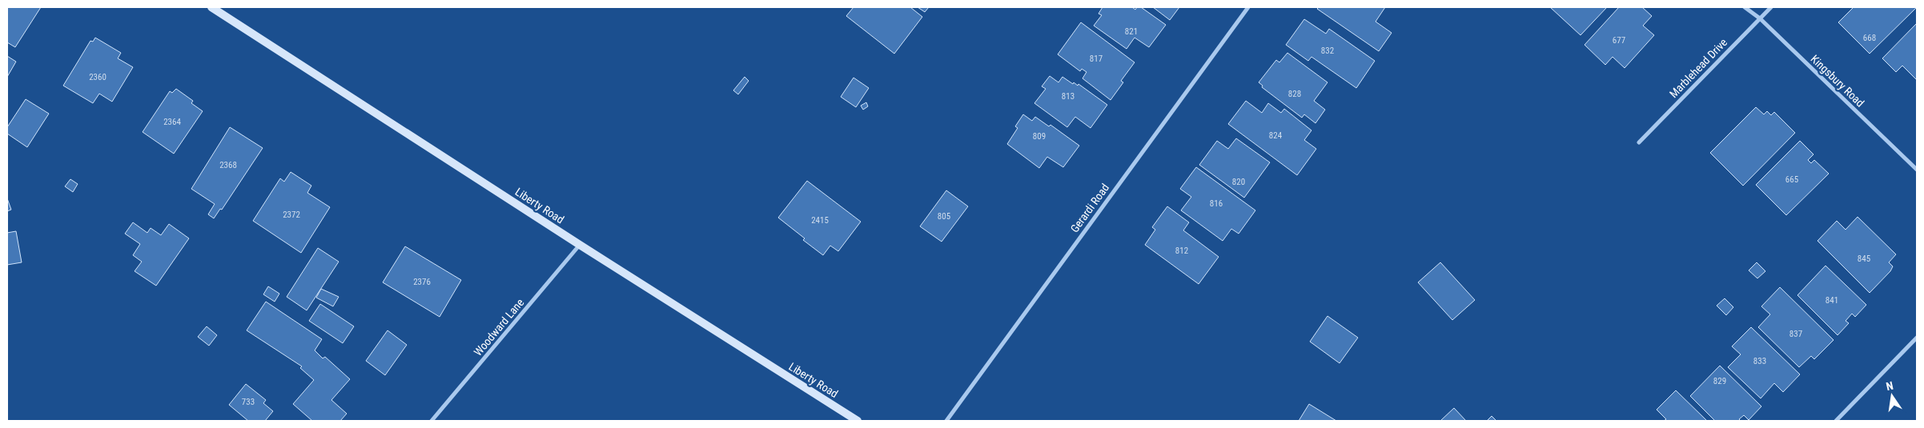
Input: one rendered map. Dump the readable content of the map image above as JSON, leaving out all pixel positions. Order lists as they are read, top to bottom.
{
  "streets": {
    "main road": ["Liberty Road"],
    "street": [
      "Marblehead Drive",
      "Kingsbury Road",
      "Gerardi Road",
      "Woodward Lane"
    ]
  },
  "crossings": [
    ["Marblehead Drive", "Kingsbury Road"],
    ["Liberty Road", "Woodward Lane"]
  ],
  "house_numbers": [
    "821",
    "668",
    "677",
    "832",
    "817",
    "2360",
    "828",
    "813",
    "2364",
    "824",
    "809",
    "2368",
    "665",
    "820",
    "816",
    "2372",
    "805",
    "2415",
    "812",
    "845",
    "2376",
    "841",
    "837",
    "833",
    "829",
    "733"
  ],
  "north": "top"
}
